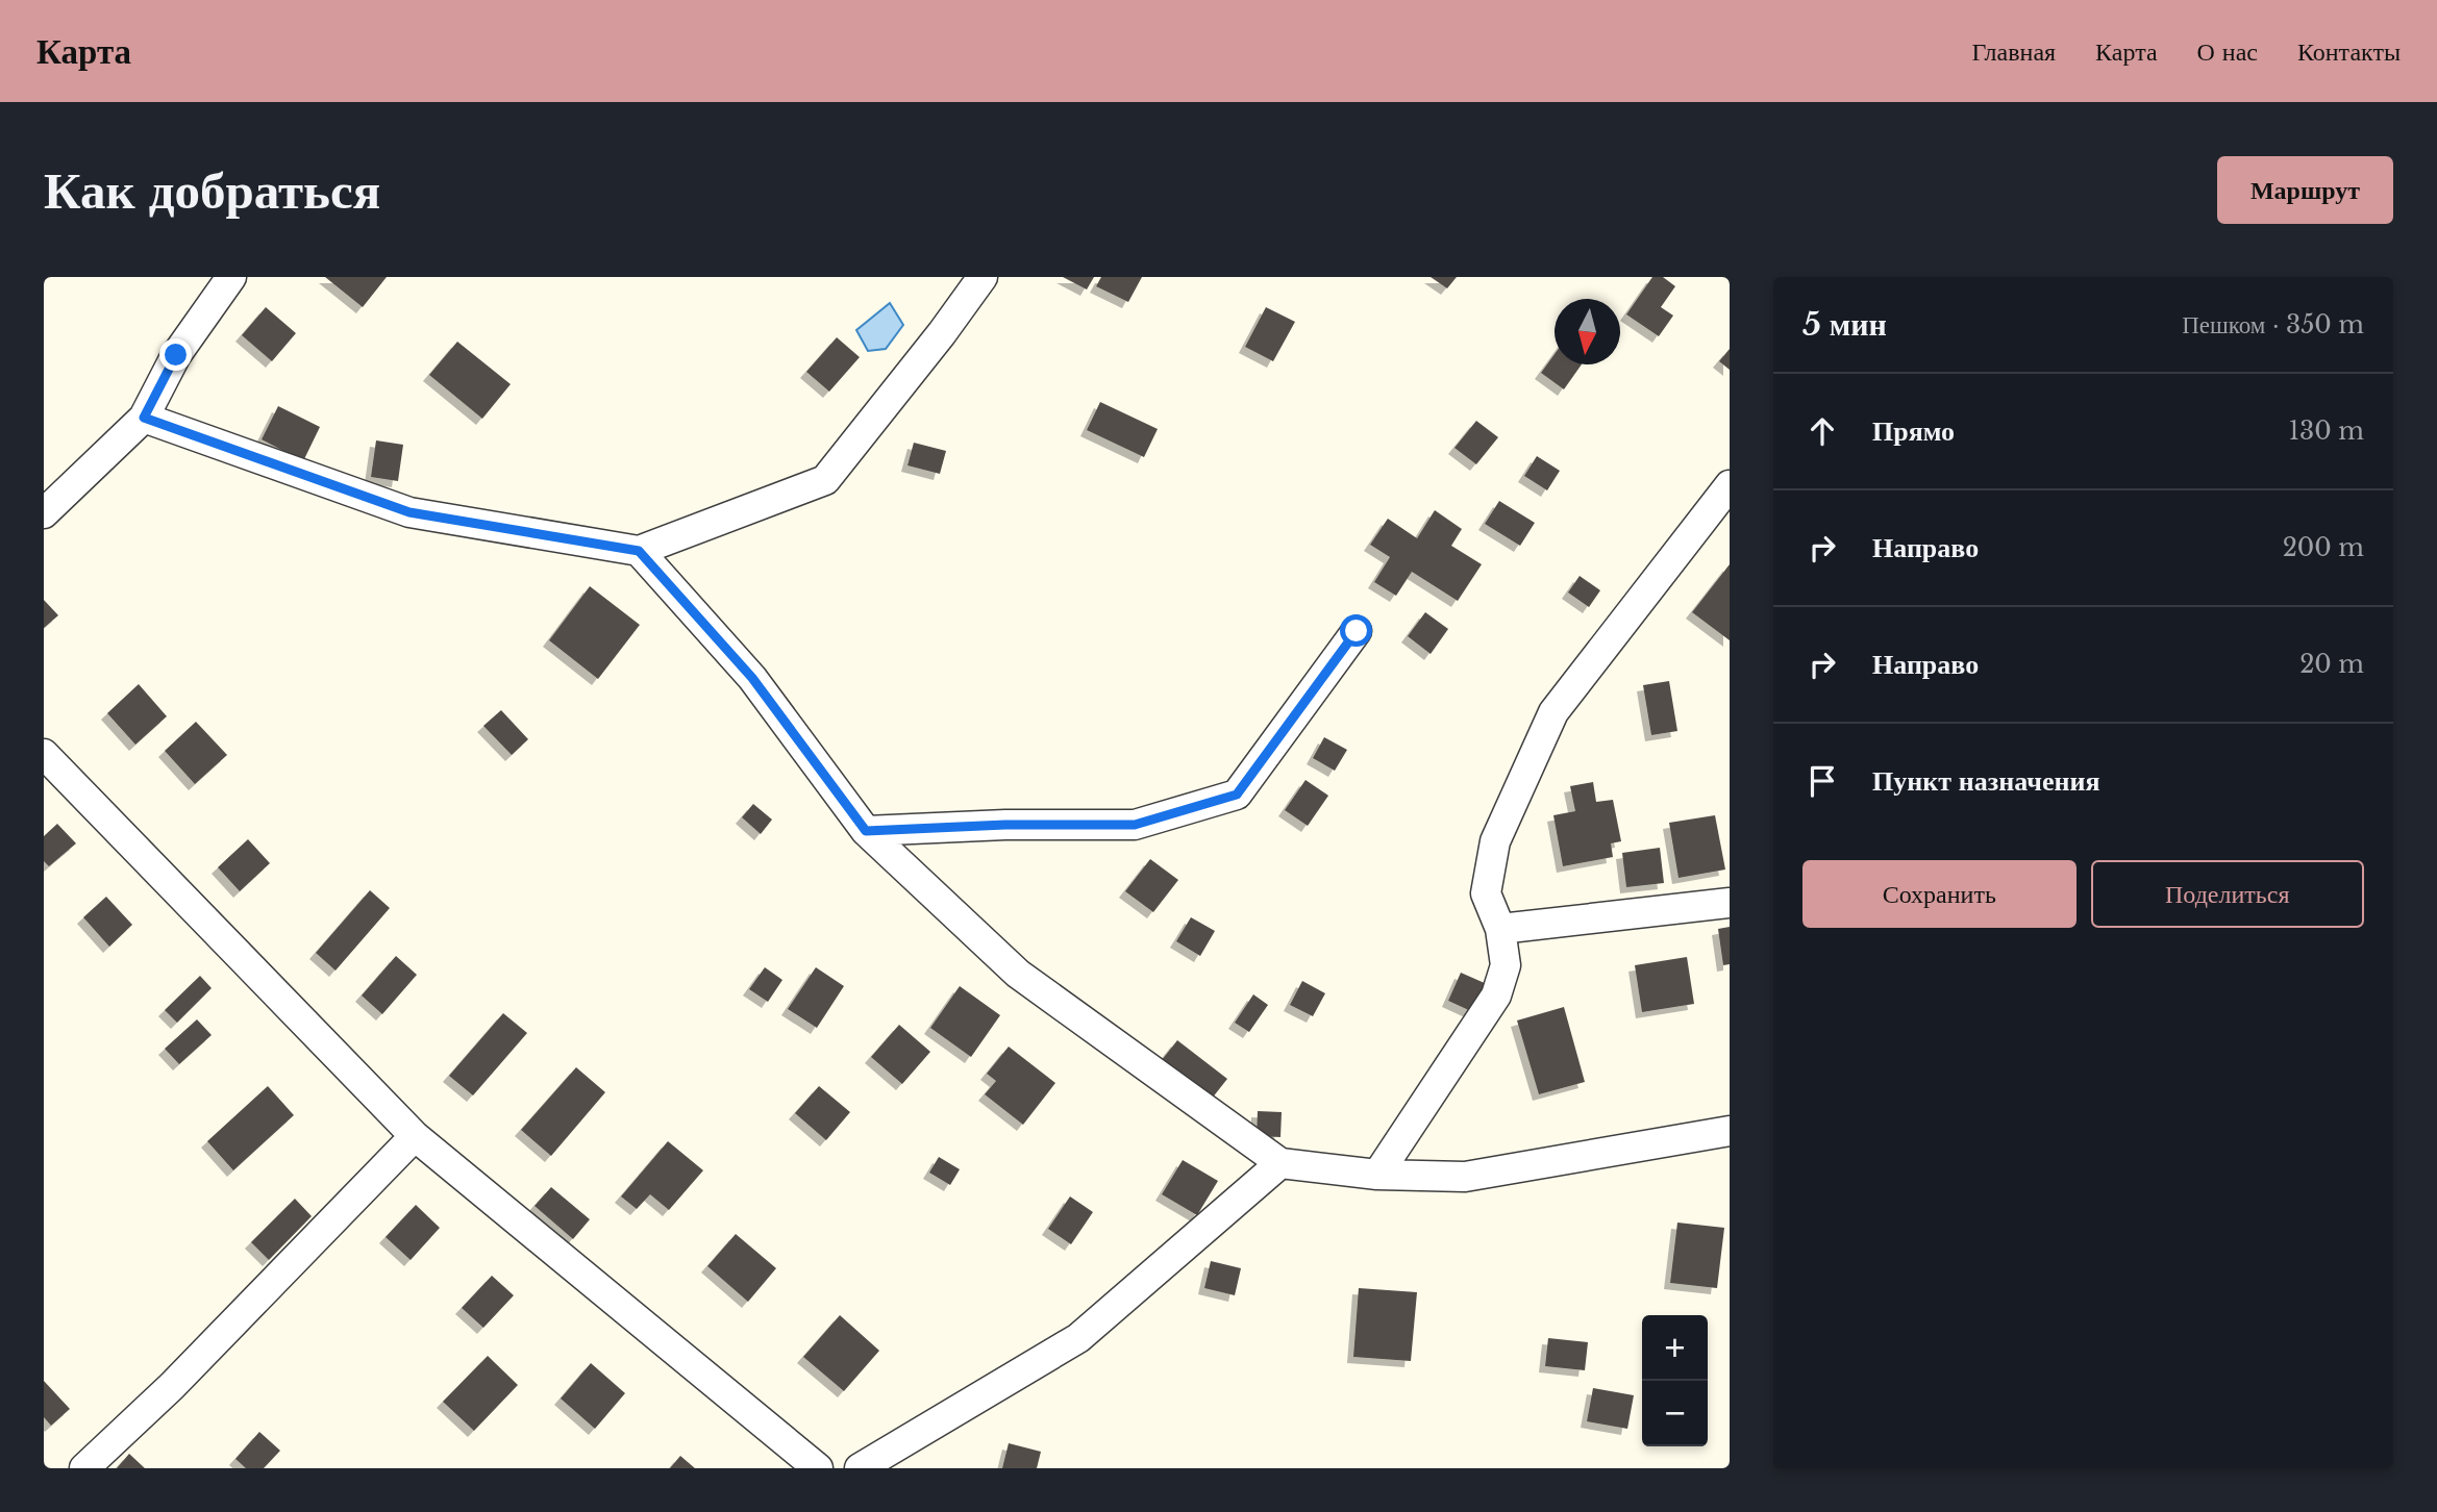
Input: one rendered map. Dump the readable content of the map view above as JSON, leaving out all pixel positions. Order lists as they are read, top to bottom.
{
  "north": "bottom",
  "page": {
    "header": "Карта",
    "nav": [
      "Главная",
      "Карта",
      "О нас",
      "Контакты"
    ],
    "buttons": [
      "Маршрут",
      ["Сохранить", "Поделиться"]
    ],
    "title": "Как добраться",
    "heading": ["5 мин", "Пешком · 350 m"],
    "list": [
      ["Прямо", "130 m"],
      ["Направо", "200 m"],
      ["Направо", "20 m"],
      "Пункт назначения"
    ],
    "map_buttons": ["+", "−"]
  }
}
